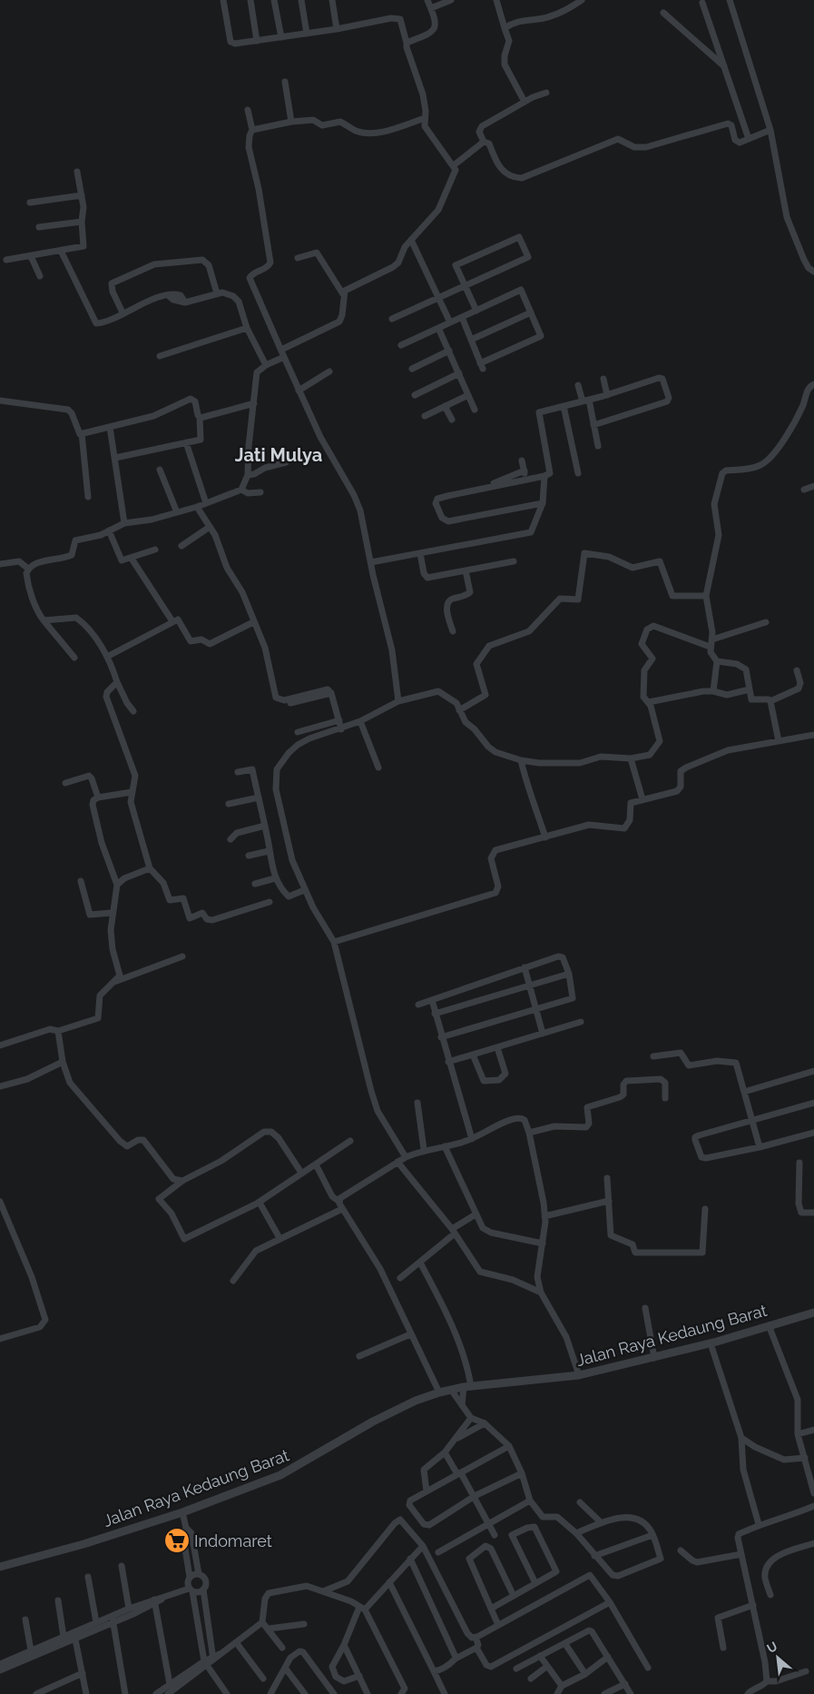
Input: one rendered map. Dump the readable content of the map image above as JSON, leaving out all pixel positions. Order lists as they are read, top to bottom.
{
  "streets": {
    "street": ["Jalan Raya Kedaung Barat"]
  },
  "districts": ["Jati Mulya"],
  "places": {
    "supermarket": ["Indomaret"]
  },
  "north": "top left"
}
